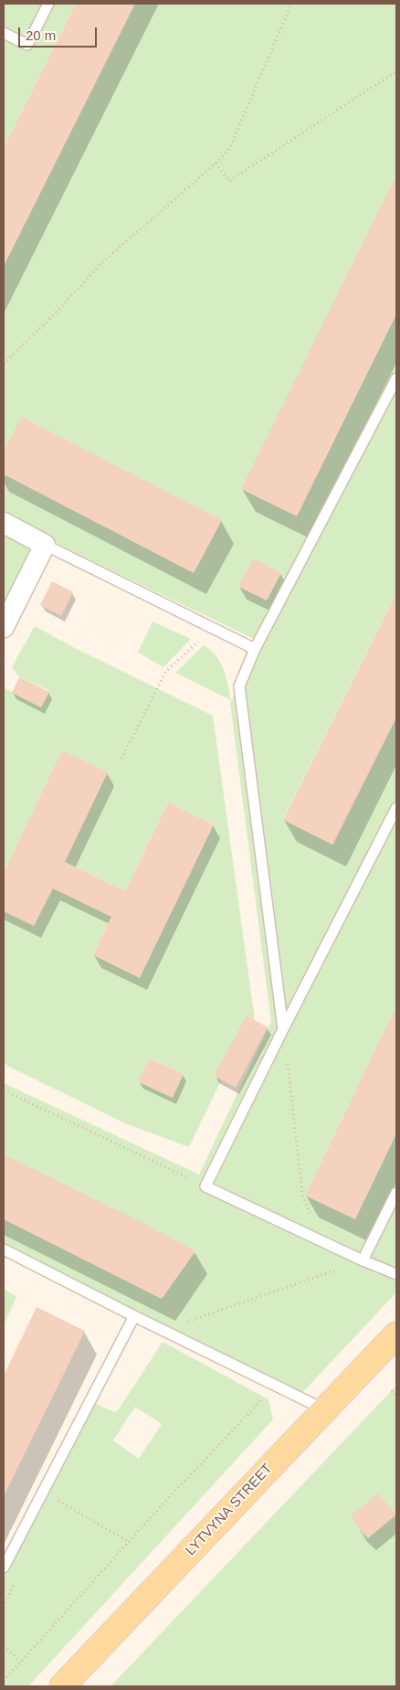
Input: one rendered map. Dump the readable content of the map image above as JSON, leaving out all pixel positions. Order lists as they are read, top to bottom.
{
  "streets": {
    "main road": ["LYTVYNA STREET"]
  },
  "scale_bar": "20 m"
}
